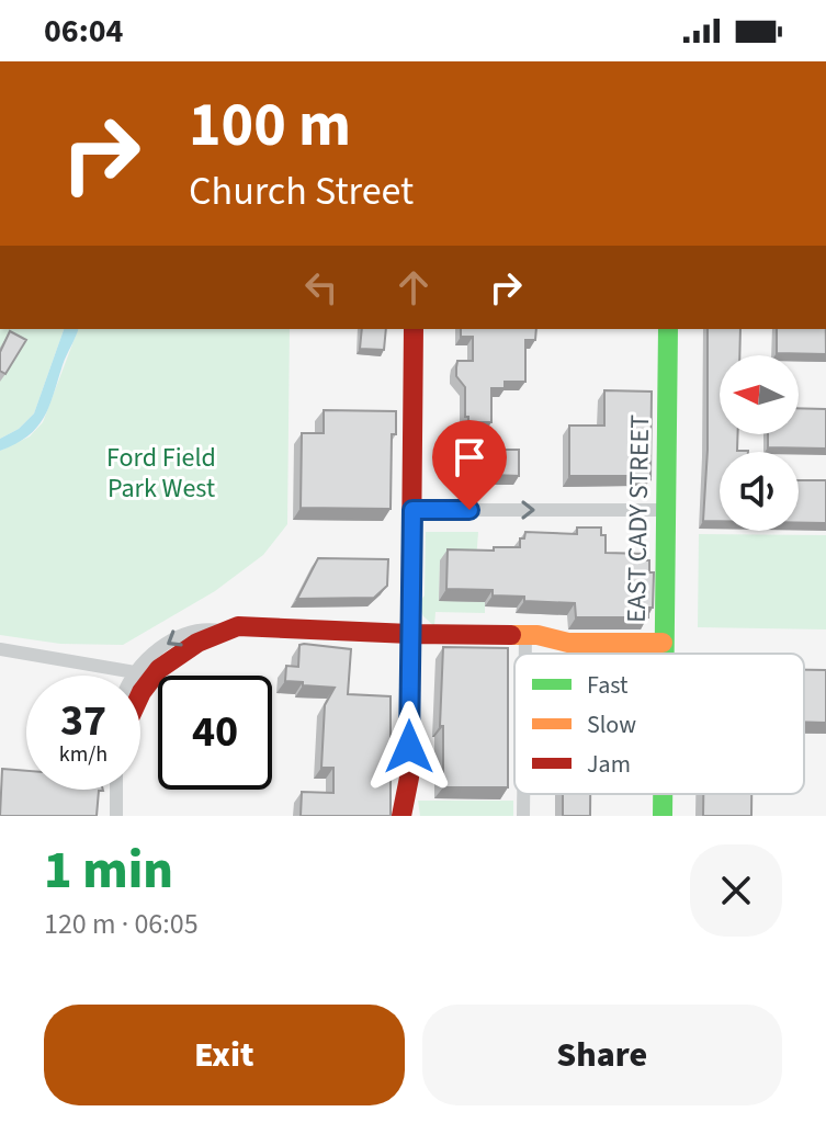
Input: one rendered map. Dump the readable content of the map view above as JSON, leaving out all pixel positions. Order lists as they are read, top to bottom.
{
  "streets": {
    "street": ["EAST CADY STREET"]
  },
  "parks": ["Ford Field Park West"],
  "legend": ["Fast", "Slow", "Jam"],
  "north": "left",
  "page": {
    "status": "06:04",
    "turn": ["100 m", "Church Street"],
    "speed": "37 km/h",
    "limit": "40",
    "heading": ["1 min", "120 m · 06:05"],
    "buttons": ["Exit", "Share"]
  }
}
